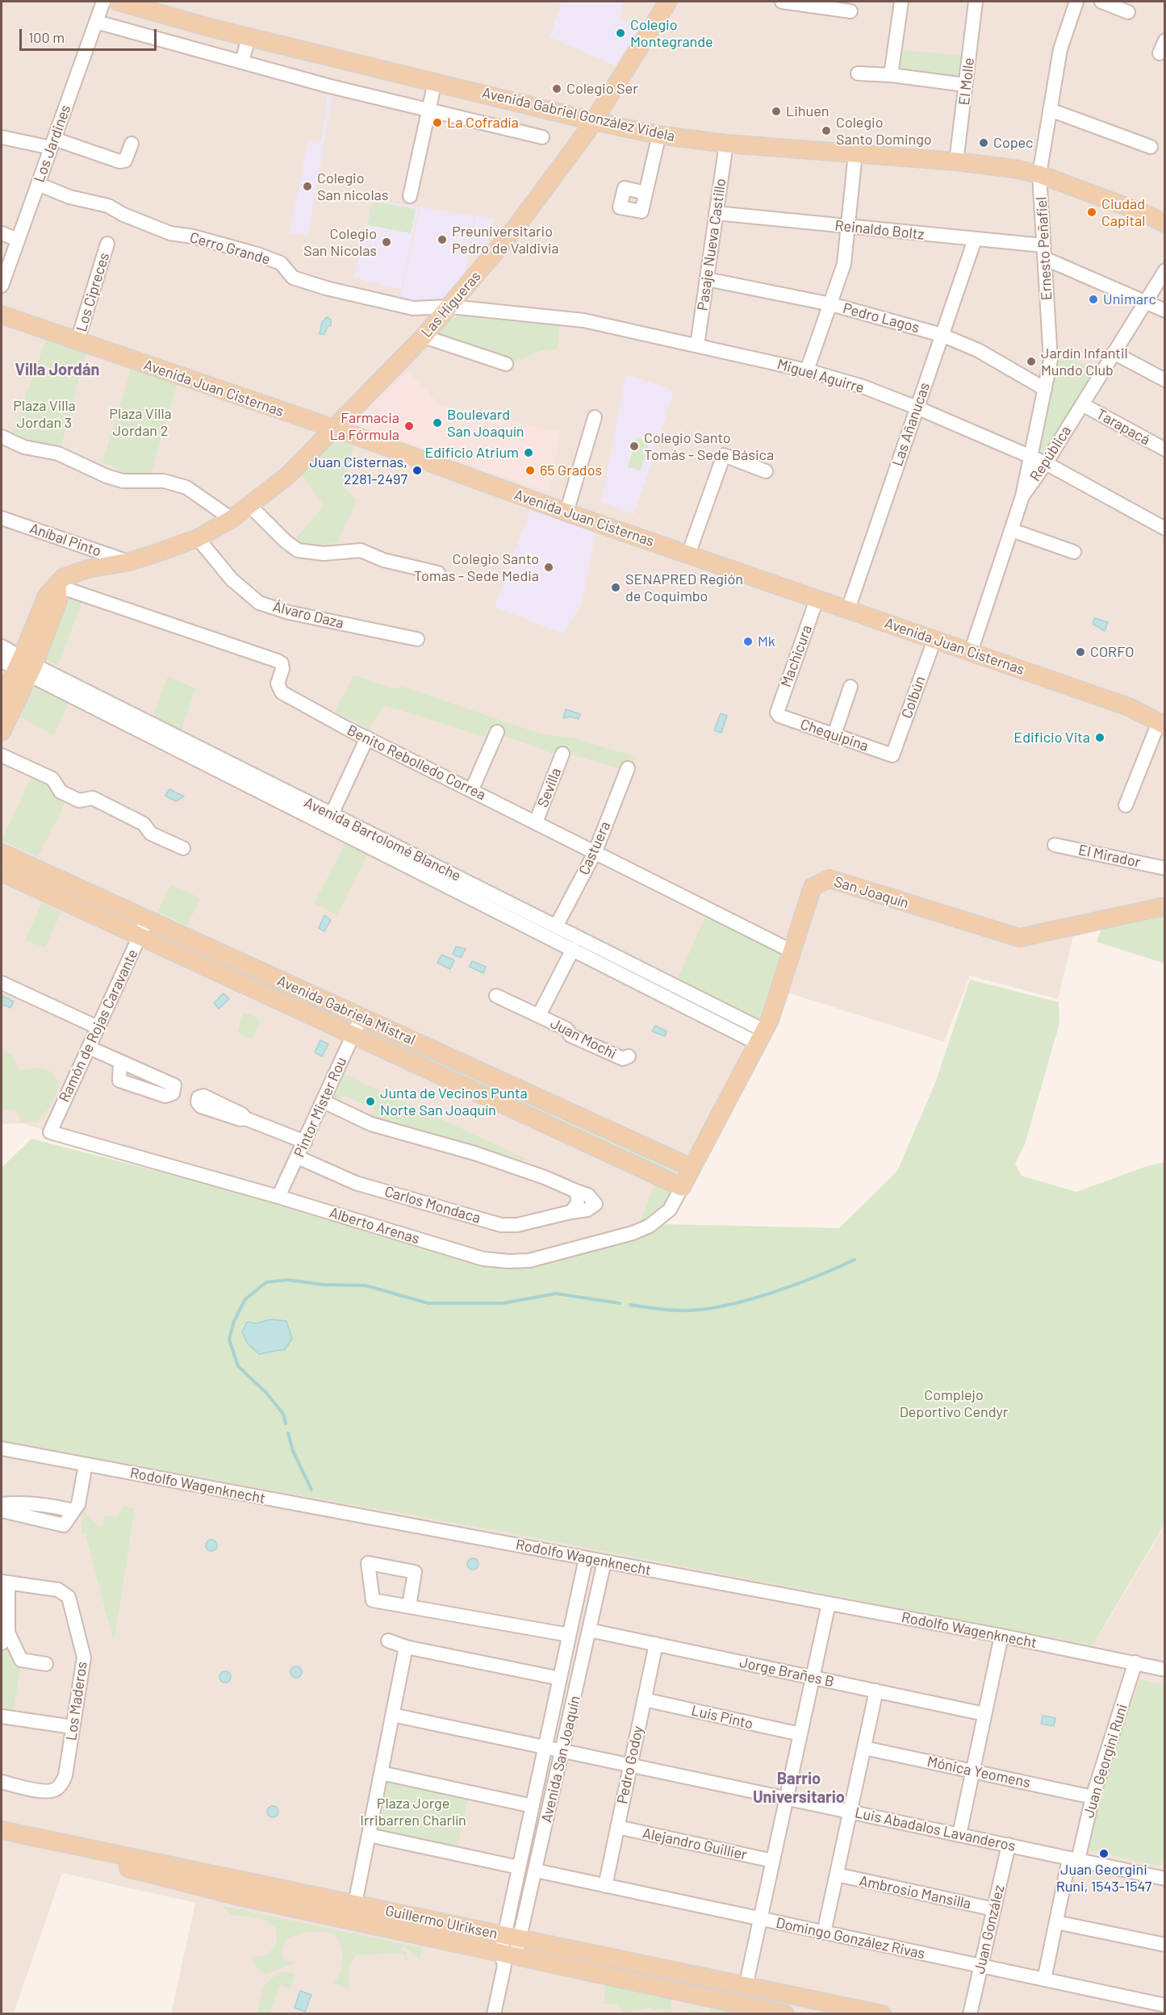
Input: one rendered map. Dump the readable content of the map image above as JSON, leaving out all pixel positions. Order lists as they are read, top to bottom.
{
  "streets": {
    "main road": [
      "Avenida Gabriel González Videla",
      "Las Higueras",
      "Avenida Juan Cisternas",
      "San Joaquín",
      "Avenida Gabriela Mistral",
      "Guillermo Ulriksen"
    ],
    "street": [
      "El Molle",
      "Los Jardines",
      "Reinaldo Boltz",
      "Pasaje Nueva Castillo",
      "Cerro Grande",
      "Ernesto Peñafiel",
      "Los Cipreces",
      "Pedro Lagos",
      "Miguel Aguirre",
      "Las Añanucas",
      "Tarapacá",
      "República",
      "Aníbal Pinto",
      "Álvaro Daza",
      "Machicura",
      "Colbún",
      "Chequipina",
      "Benito Rebolledo Correa",
      "Sevilla",
      "Avenida Bartolomé Blanche",
      "Castuera",
      "El Mirador",
      "Ramón de Rojas Caravante",
      "Juan Mochi",
      "Pintor Mister Rou",
      "Carlos Mondaca",
      "Alberto Arenas",
      "Rodolfo Wagenknecht",
      "Jorge Brañes B",
      "Los Maderos",
      "Luis Pinto",
      "Avenida San Joaquín",
      "Juan Georgini Runi",
      "Pedro Godoy",
      "Mónica Yeomens",
      "Luis Abadalos Lavanderos",
      "Alejandro Guillier",
      "Ambrosio Mansilla",
      "Juan González",
      "Domingo González Rivas"
    ]
  },
  "crossings": [
    ["El Molle", "Avenida Gabriel González Videla"],
    ["Avenida Gabriel González Videla", "Los Jardines"],
    ["Avenida Gabriel González Videla", "Pasaje Nueva Castillo"],
    ["Avenida Gabriel González Videla", "Ernesto Peñafiel"],
    ["Avenida Gabriel González Videla", "Las Higueras"],
    ["Los Jardines", "Cerro Grande"],
    ["Reinaldo Boltz", "Pasaje Nueva Castillo"],
    ["Reinaldo Boltz", "Ernesto Peñafiel"],
    ["Reinaldo Boltz", "Las Añanucas"],
    ["Reinaldo Boltz", "República"],
    ["Pasaje Nueva Castillo", "Pedro Lagos"],
    ["Pasaje Nueva Castillo", "Miguel Aguirre"],
    ["Cerro Grande", "Las Higueras"],
    ["Cerro Grande", "Miguel Aguirre"],
    ["Ernesto Peñafiel", "Pedro Lagos"],
    ["Ernesto Peñafiel", "Miguel Aguirre"],
    ["Ernesto Peñafiel", "República"],
    ["Los Cipreces", "Avenida Juan Cisternas"],
    ["Las Higueras", "Miguel Aguirre"],
    ["Las Higueras", "Avenida Juan Cisternas"],
    ["Las Higueras", "Aníbal Pinto"],
    ["Las Higueras", "Álvaro Daza"],
    ["Las Higueras", "Benito Rebolledo Correa"],
    ["Las Higueras", "Avenida Bartolomé Blanche"],
    ["Pedro Lagos", "Las Añanucas"],
    ["Miguel Aguirre", "Las Añanucas"],
    ["Miguel Aguirre", "República"],
    ["Avenida Juan Cisternas", "Las Añanucas"],
    ["Avenida Juan Cisternas", "República"],
    ["Avenida Juan Cisternas", "Machicura"],
    ["Avenida Juan Cisternas", "Colbún"],
    ["Tarapacá", "República"],
    ["Machicura", "Chequipina"],
    ["Colbún", "Chequipina"],
    ["Benito Rebolledo Correa", "Sevilla"],
    ["Benito Rebolledo Correa", "Castuera"],
    ["Benito Rebolledo Correa", "San Joaquín"],
    ["Avenida Bartolomé Blanche", "Castuera"],
    ["Avenida Bartolomé Blanche", "San Joaquín"],
    ["Avenida Bartolomé Blanche", "Juan Mochi"],
    ["San Joaquín", "Avenida Gabriela Mistral"],
    ["San Joaquín", "Alberto Arenas"],
    ["Avenida Gabriela Mistral", "Ramón de Rojas Caravante"],
    ["Avenida Gabriela Mistral", "Pintor Mister Rou"],
    ["Avenida Gabriela Mistral", "Alberto Arenas"],
    ["Ramón de Rojas Caravante", "Alberto Arenas"],
    ["Pintor Mister Rou", "Carlos Mondaca"],
    ["Pintor Mister Rou", "Alberto Arenas"],
    ["Rodolfo Wagenknecht", "Avenida San Joaquín"],
    ["Rodolfo Wagenknecht", "Juan Georgini Runi"],
    ["Jorge Brañes B", "Avenida San Joaquín"],
    ["Jorge Brañes B", "Pedro Godoy"],
    ["Luis Pinto", "Pedro Godoy"],
    ["Avenida San Joaquín", "Luis Abadalos Lavanderos"],
    ["Avenida San Joaquín", "Guillermo Ulriksen"],
    ["Avenida San Joaquín", "Domingo González Rivas"],
    ["Juan Georgini Runi", "Mónica Yeomens"],
    ["Juan Georgini Runi", "Luis Abadalos Lavanderos"],
    ["Juan Georgini Runi", "Domingo González Rivas"],
    ["Pedro Godoy", "Luis Abadalos Lavanderos"],
    ["Pedro Godoy", "Alejandro Guillier"],
    ["Pedro Godoy", "Domingo González Rivas"],
    ["Luis Abadalos Lavanderos", "Juan González"],
    ["Ambrosio Mansilla", "Juan González"],
    ["Juan González", "Domingo González Rivas"]
  ],
  "districts": ["Villa Jordán", "Barrio Universitario"],
  "parks": [
    "Plaza Villa Jordan 3",
    "Plaza Villa Jordan 2",
    "Complejo Deportivo Cendyr",
    "Plaza Jorge Irribarren Charlín"
  ],
  "places": [
    "Colegio Montegrande",
    "Colegio Ser",
    "Lihuen",
    "La Cofradía",
    "Colegio Santo Domingo",
    "Copec",
    "Colegio San nicolas",
    "Ciudad Capital",
    "Preuniversitario Pedro de Valdivia",
    "Colegio San Nicolas",
    "Unimarc",
    "Jardín Infantil Mundo Club",
    "Boulevard San Joaquín",
    "Farmacia La Fórmula",
    "Colegio Santo Tomás - Sede Básica",
    "Edificio Atrium",
    "Juan Cisternas, 2281-2497",
    "65 Grados",
    "Colegio Santo Tomas - Sede Media",
    "SENAPRED Región de Coquimbo",
    "Mk",
    "CORFO",
    "Edificio Vita",
    "Junta de Vecinos Punta Norte San Joaquín",
    "Juan Georgini Runi, 1543-1547"
  ],
  "scale_bar": "100 m"
}
